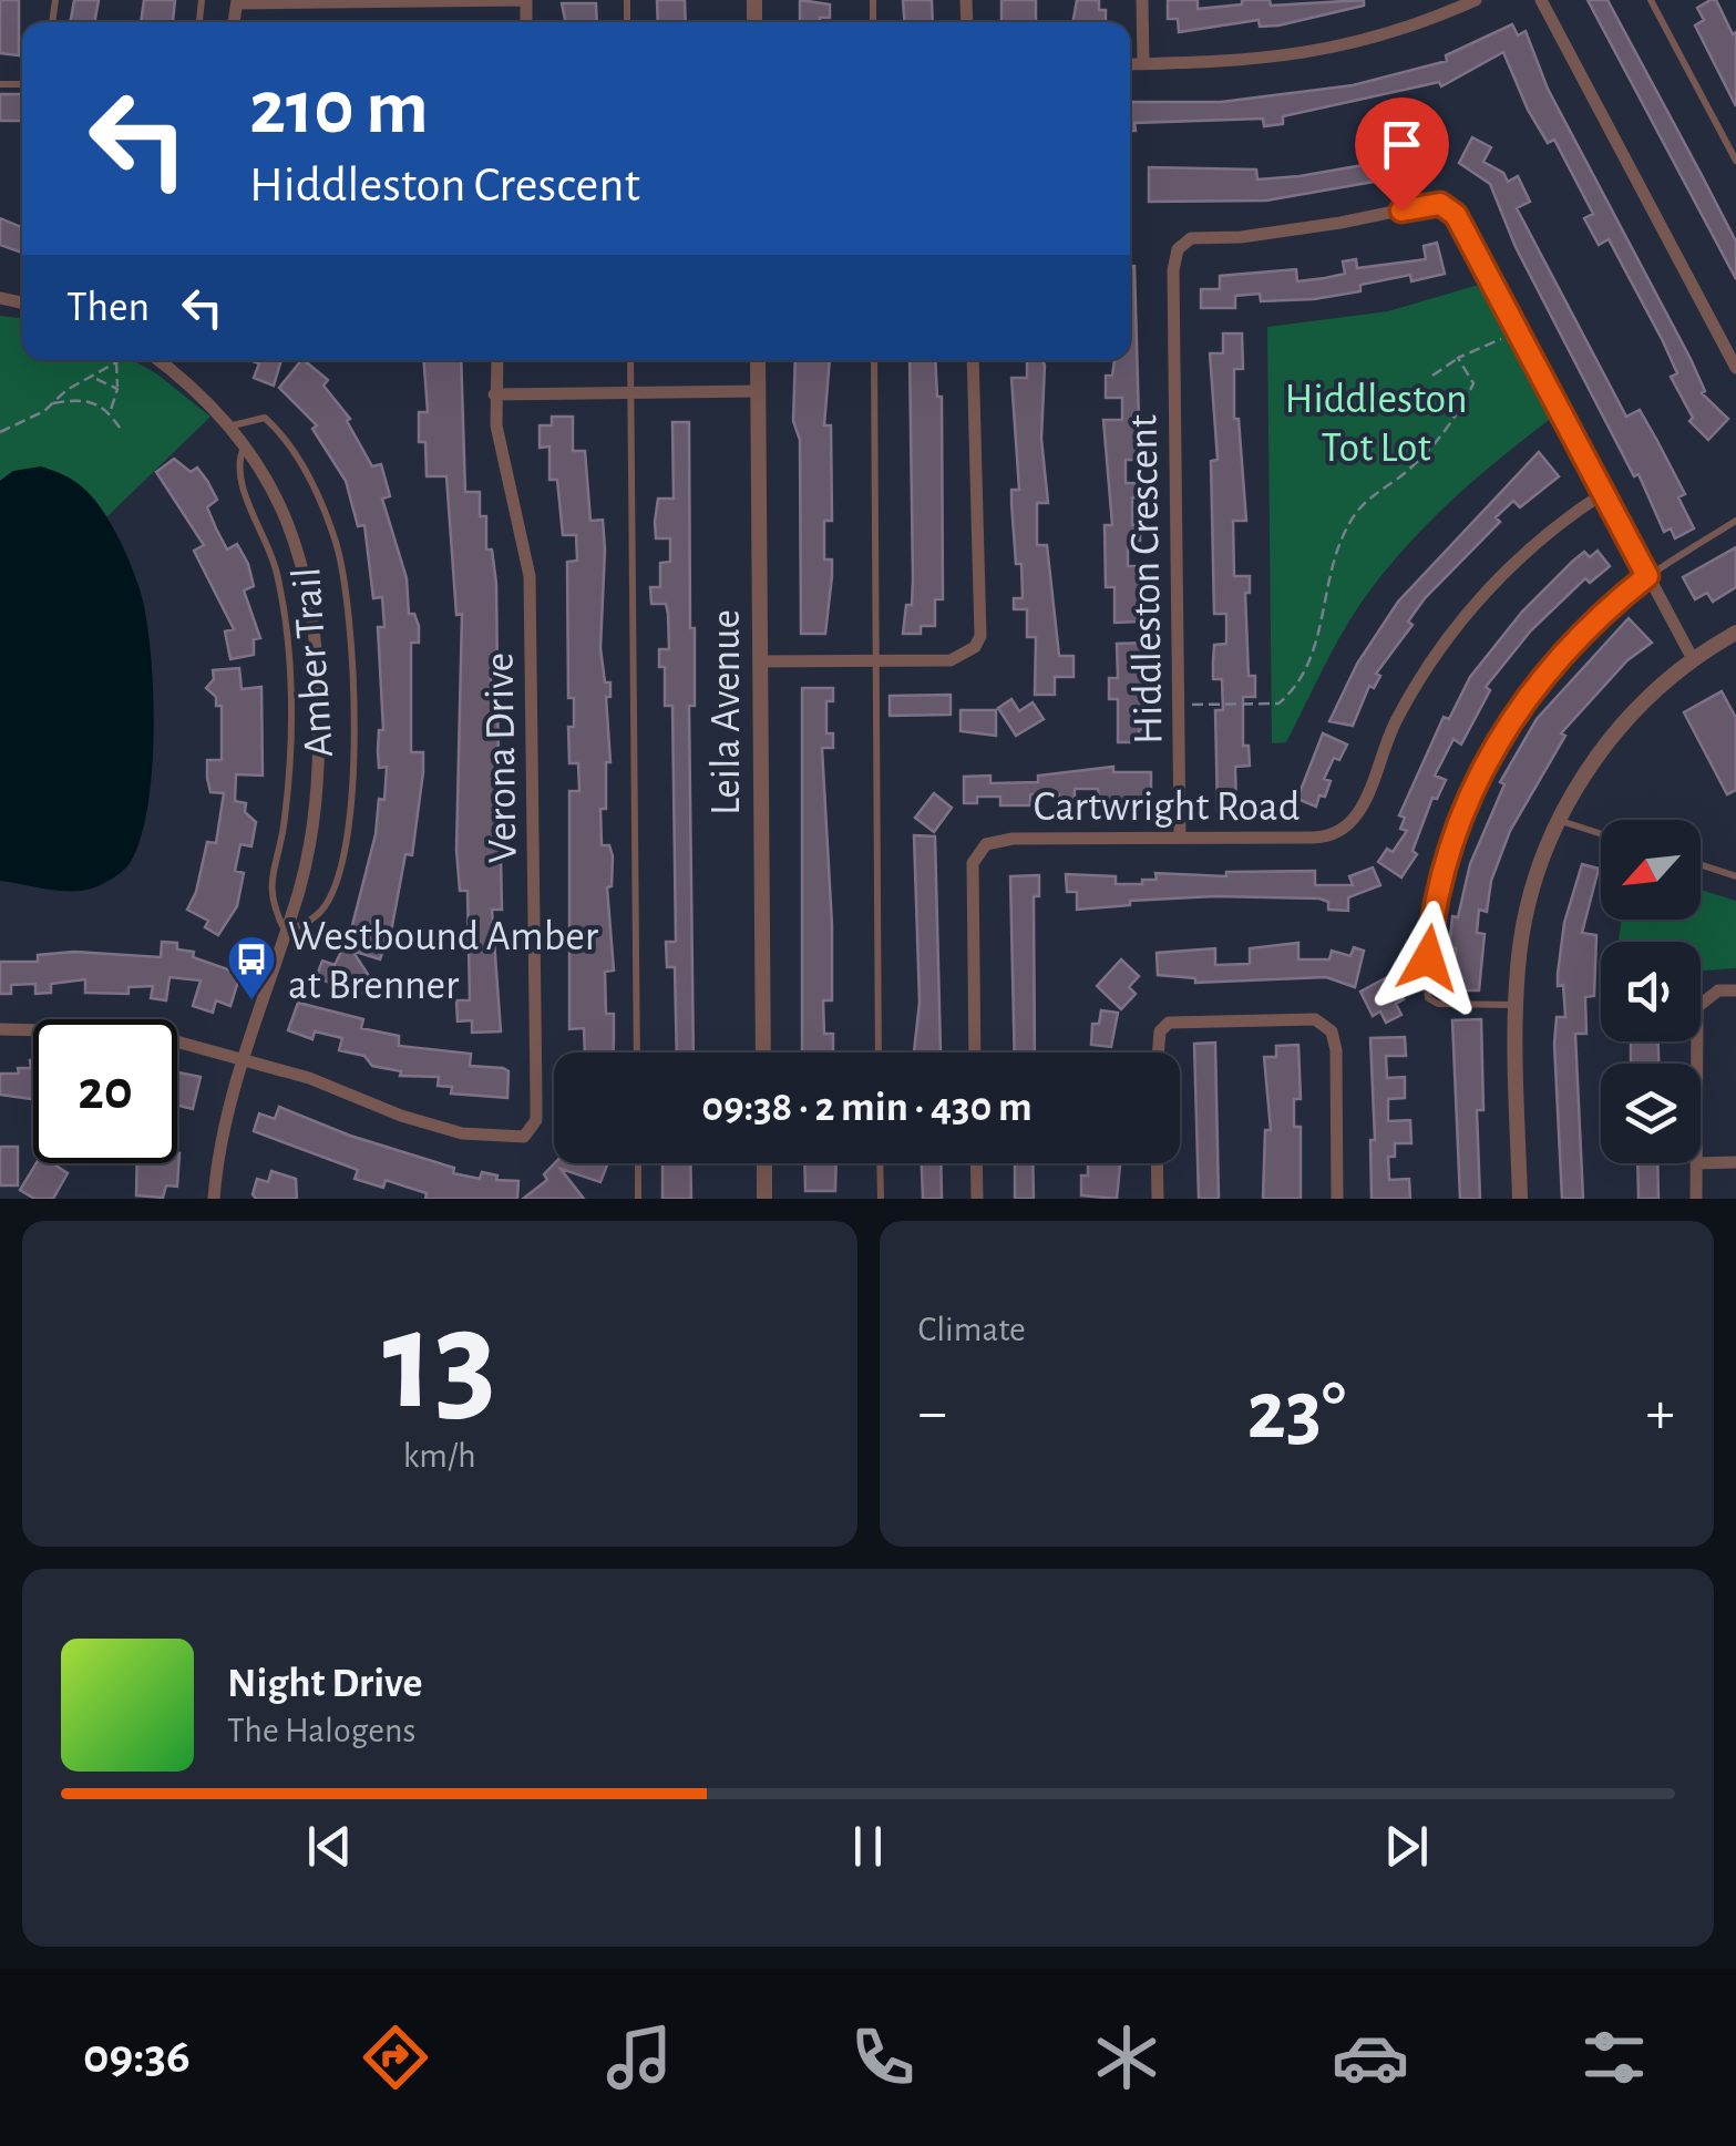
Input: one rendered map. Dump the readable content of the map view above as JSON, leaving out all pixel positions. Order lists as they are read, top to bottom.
{
  "streets": {
    "street": [
      "Hiddleston Crescent",
      "Amber Trail",
      "Leila Avenue",
      "Verona Drive",
      "Cartwright Road"
    ]
  },
  "crossings": [
    ["Hiddleston Crescent", "Cartwright Road"],
    ["Amber Trail", "Verona Drive"]
  ],
  "parks": ["Hiddleston Tot Lot"],
  "places": {
    "bus stop": ["Westbound Amber at Brenner"]
  },
  "north": "bottom left",
  "page": {
    "turn": ["210 m", "Hiddleston Crescent"],
    "then": "Then",
    "limit": "20",
    "trip": "09:38 · 2 min · 430 m",
    "tile": [
      ["13", "km/h"],
      "Climate"
    ],
    "heat": ["−", "23°", "+"],
    "song": ["Night Drive", "The Halogens"],
    "tabs": "09:36"
  }
}
